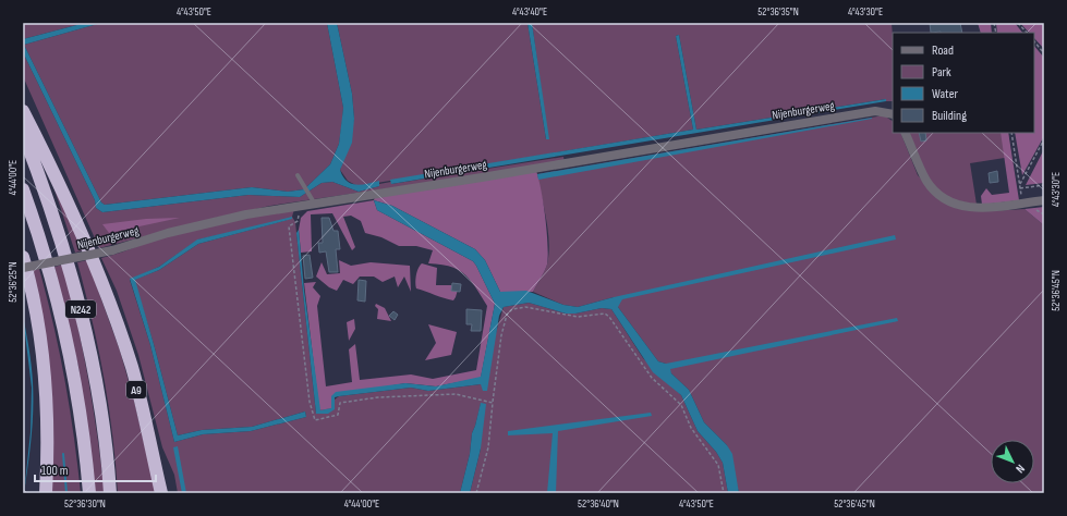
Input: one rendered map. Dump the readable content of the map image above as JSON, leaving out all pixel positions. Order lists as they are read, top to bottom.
{
  "streets": {
    "highway": ["N242", "A9"],
    "street": ["Nijenburgerweg"]
  },
  "legend": [
    "Road",
    "Park",
    "Water",
    "Building"
  ],
  "scale_bar": "100 m",
  "north": "bottom right",
  "coordinates": [
    "4°43'50\"E",
    "4°43'40\"E",
    "52°36'35\"N",
    "4°43'30\"E",
    "4°44'00\"E",
    "52°36'25\"N",
    "52°36'45\"N",
    "52°36'30\"N",
    "52°36'40\"N"
  ]
}
